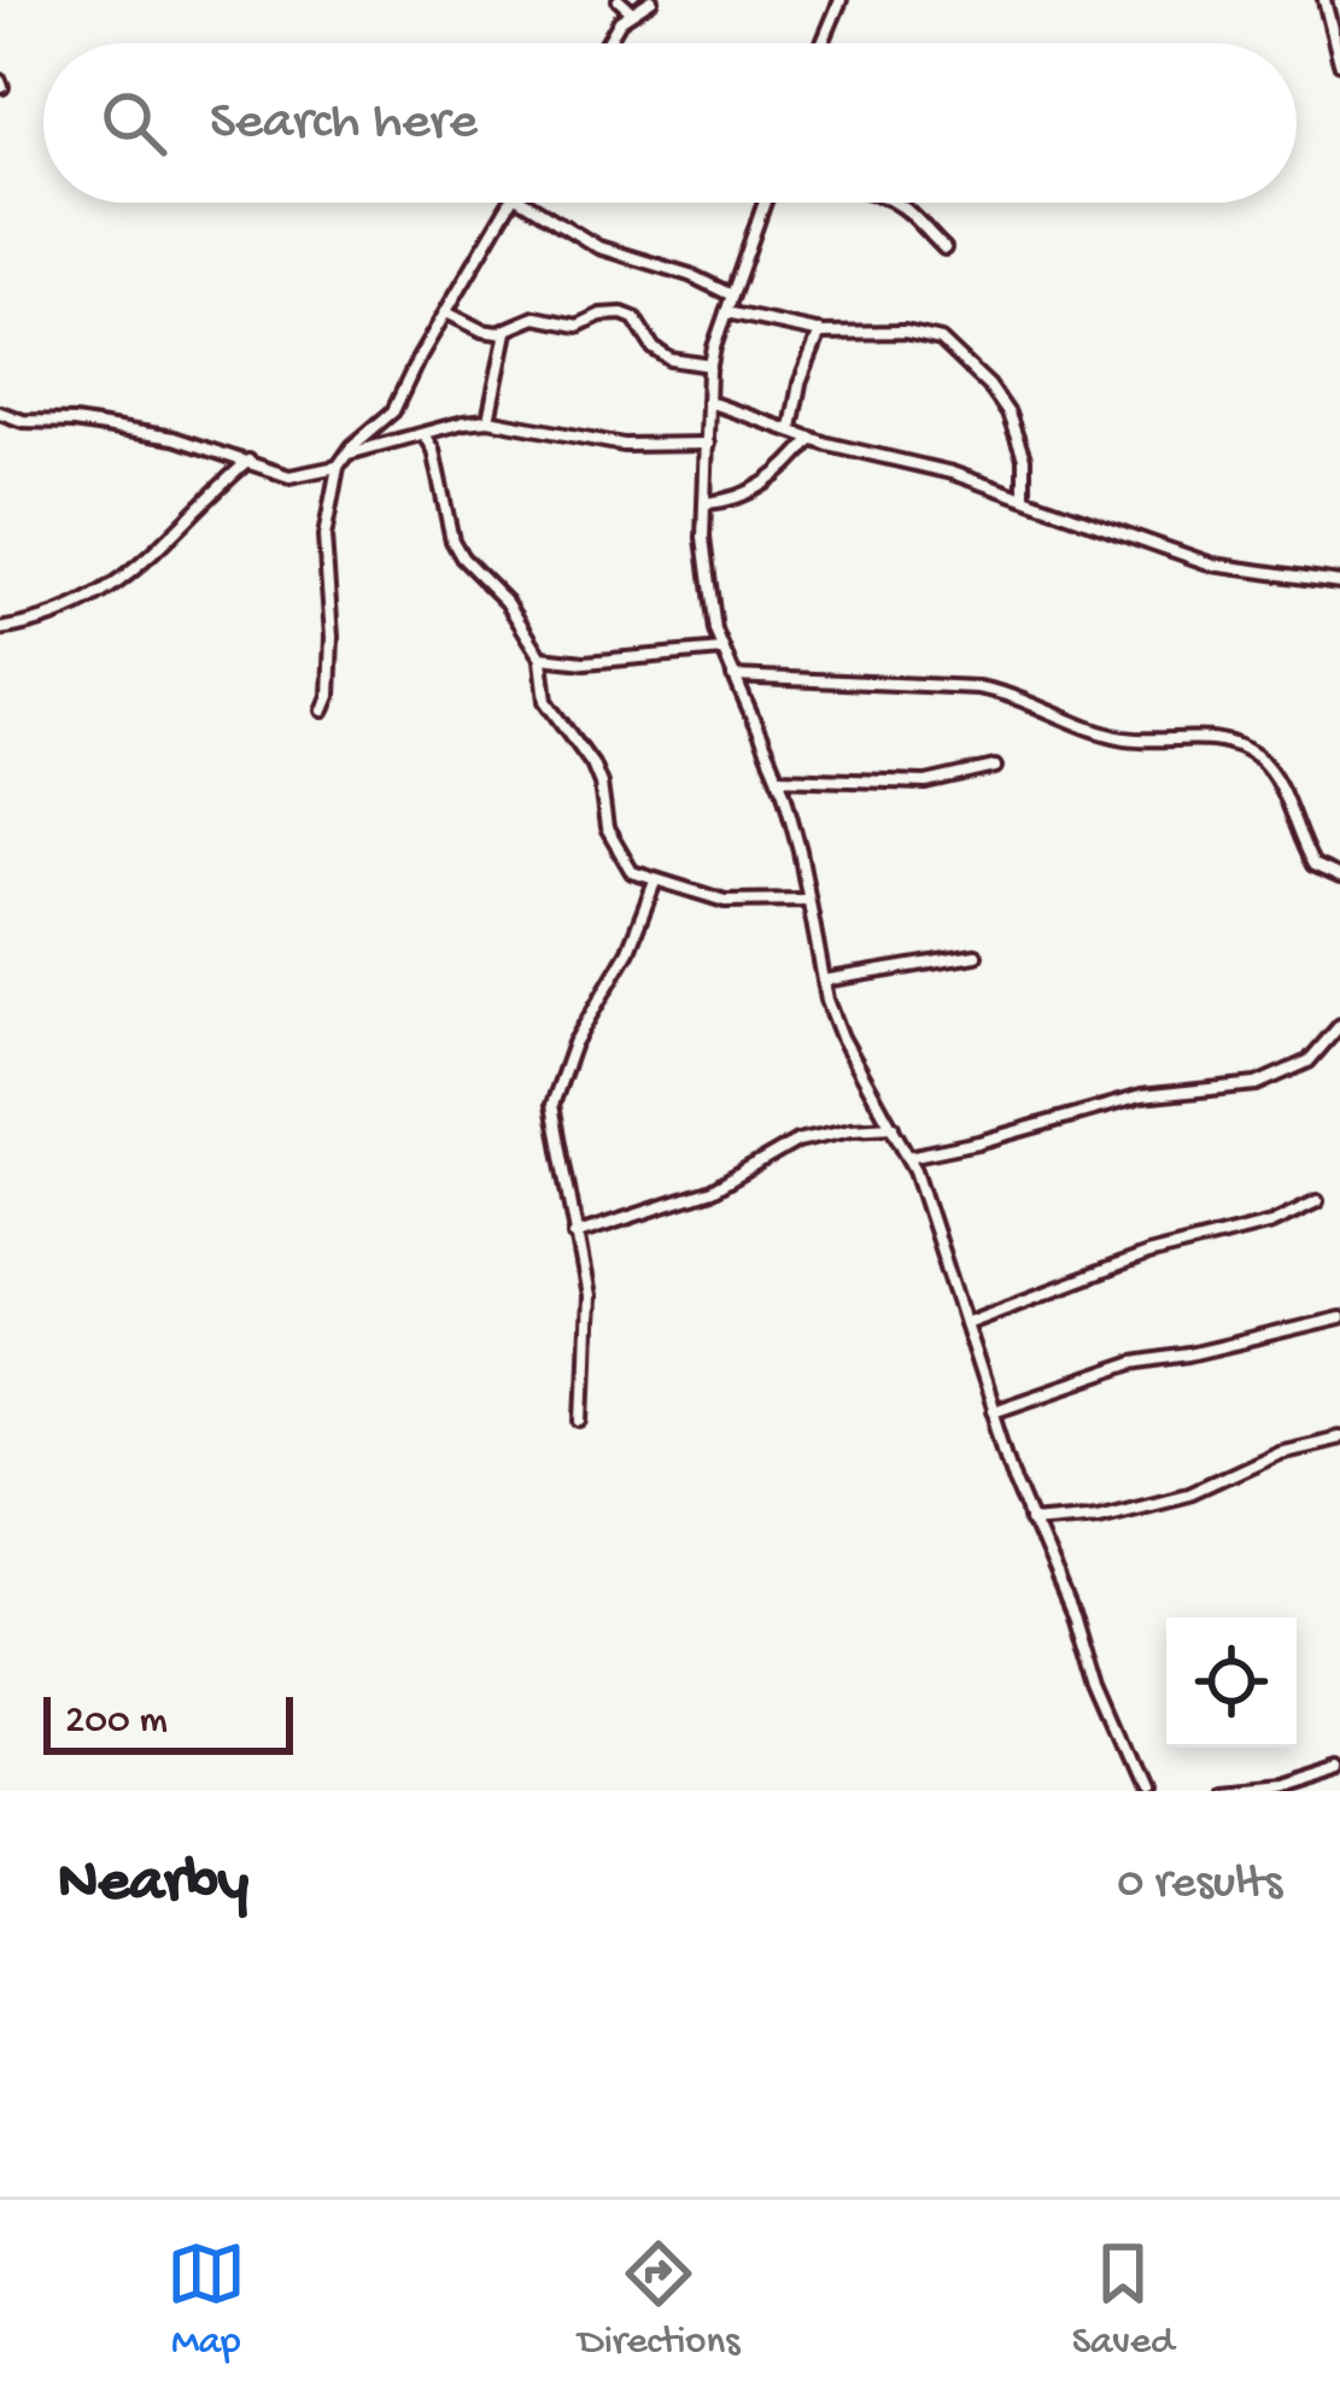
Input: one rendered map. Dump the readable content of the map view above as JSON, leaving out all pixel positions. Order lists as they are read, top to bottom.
{
  "scale_bar": "200 m",
  "page": {
    "search": "Search here",
    "scale": "200 m",
    "heading": ["Nearby", "0 results"],
    "nav": ["Map", "Directions", "Saved"]
  }
}
